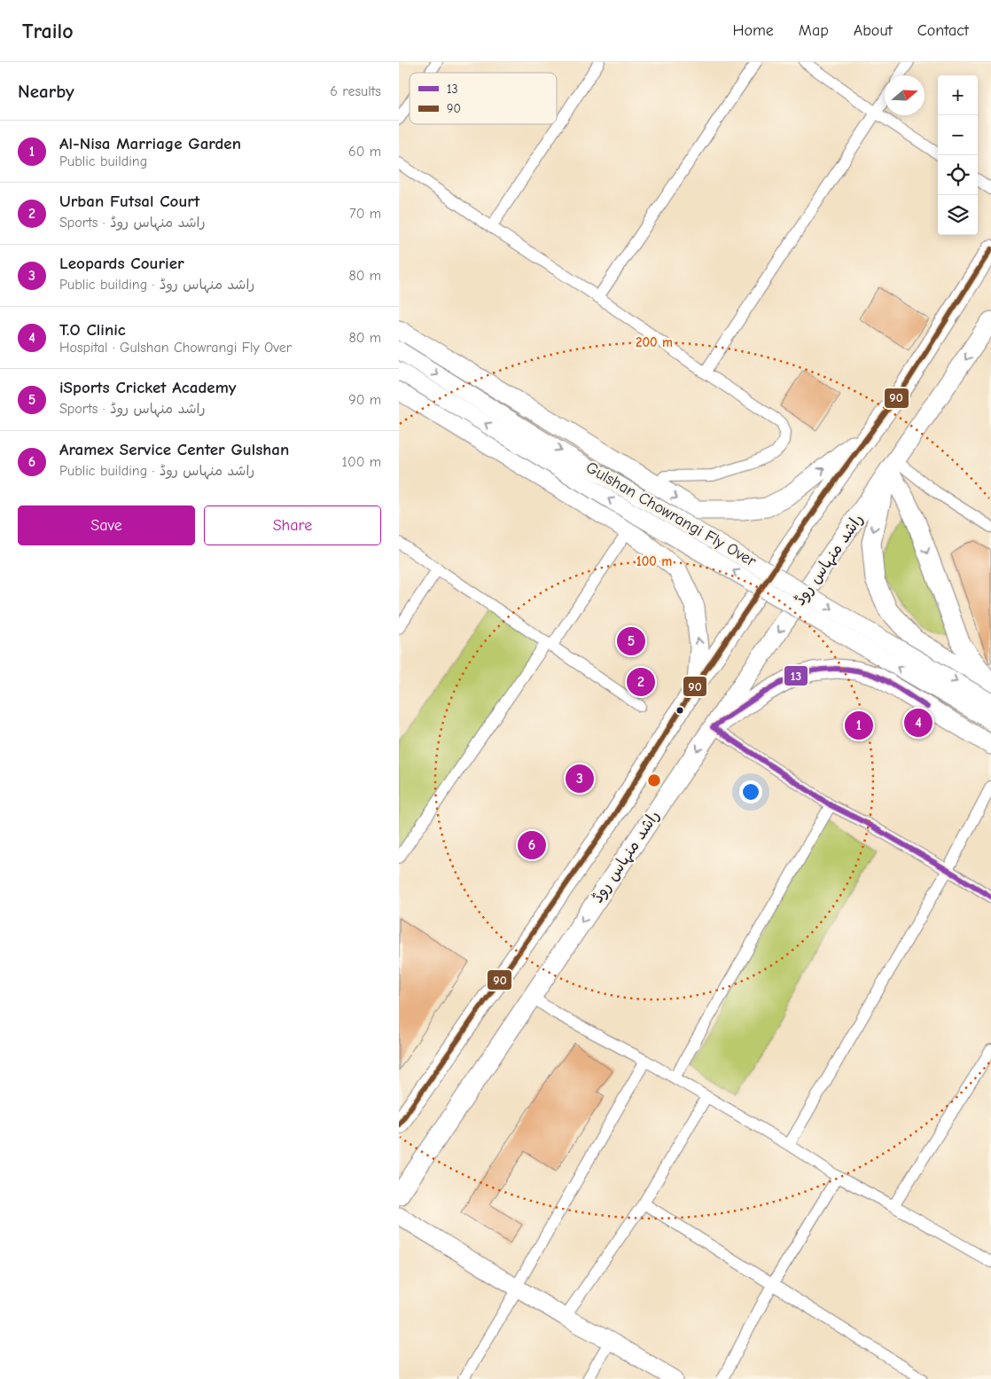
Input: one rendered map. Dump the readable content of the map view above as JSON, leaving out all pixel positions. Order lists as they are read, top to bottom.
{
  "streets": {
    "main road": ["Gulshan Chowrangi Fly Over", "راشد منہاس روڈ"]
  },
  "lines": ["transit line 90", "transit line 13"],
  "legend": ["13", "90"],
  "north": "right",
  "page": {
    "header": "Trailo",
    "nav": [
      "Home",
      "Map",
      "About",
      "Contact"
    ],
    "heading": ["Nearby", "6 results"],
    "map_buttons": ["+", "−"],
    "list": [
      {
        "mark": "1",
        "name": "Al-Nisa Marriage Garden",
        "note": "Public building",
        "value": "60 m"
      },
      {
        "mark": "2",
        "name": "Urban Futsal Court",
        "note": "Sports · راشد منہاس روڈ",
        "value": "70 m"
      },
      {
        "mark": "3",
        "name": "Leopards Courier",
        "note": "Public building · راشد منہاس روڈ",
        "value": "80 m"
      },
      {
        "mark": "4",
        "name": "T.O Clinic",
        "note": "Hospital · Gulshan Chowrangi Fly Over",
        "value": "80 m"
      },
      {
        "mark": "5",
        "name": "iSports Cricket Academy",
        "note": "Sports · راشد منہاس روڈ",
        "value": "90 m"
      },
      {
        "mark": "6",
        "name": "Aramex Service Center Gulshan",
        "note": "Public building · راشد منہاس روڈ",
        "value": "100 m"
      }
    ],
    "buttons": ["Save", "Share"],
    "pins": [
      "5",
      "2",
      "4",
      "1",
      "3",
      "6"
    ]
  },
  "rings": ["200 m", "100 m"]
}
